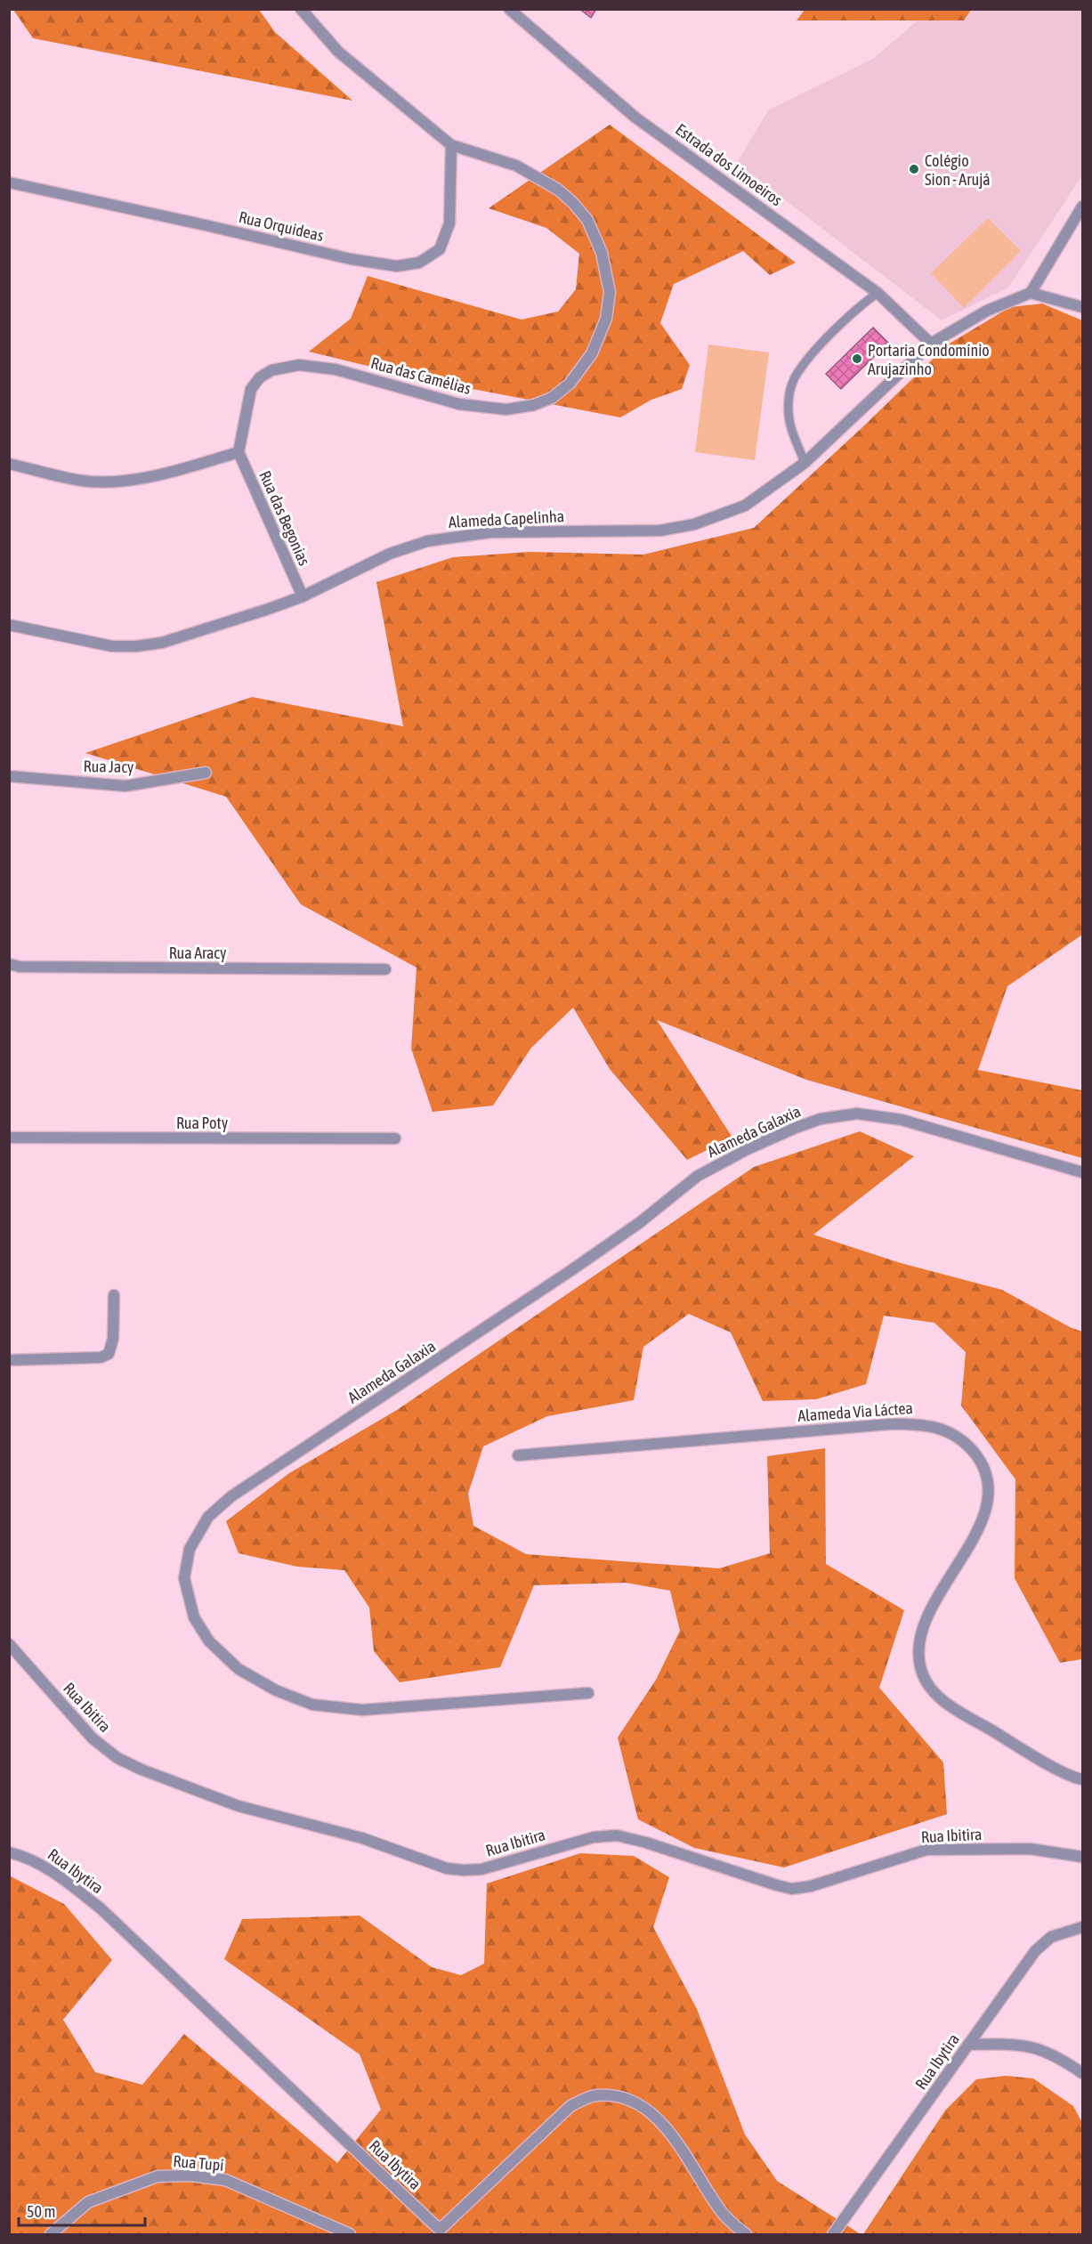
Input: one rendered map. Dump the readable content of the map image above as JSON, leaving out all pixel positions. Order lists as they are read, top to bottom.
{
  "streets": {
    "street": [
      "Estrada dos Limoeiros",
      "Rua Orquideas",
      "Rua das Camélias",
      "Rua das Begonias",
      "Alameda Capelinha",
      "Rua Jacy",
      "Rua Aracy",
      "Rua Poty",
      "Alameda Galaxia",
      "Alameda Via Láctea",
      "Rua Ibitira",
      "Rua Ibytira",
      "Rua Tupi"
    ]
  },
  "crossings": [
    ["Estrada dos Limoeiros", "Alameda Capelinha"],
    ["Rua Orquideas", "Rua das Camélias"],
    ["Rua das Camélias", "Rua das Begonias"],
    ["Rua das Begonias", "Alameda Capelinha"]
  ],
  "places": ["Colégio Sion - Arujá", "Portaria Condomínio Arujazinho"],
  "scale_bar": "50 m"
}
